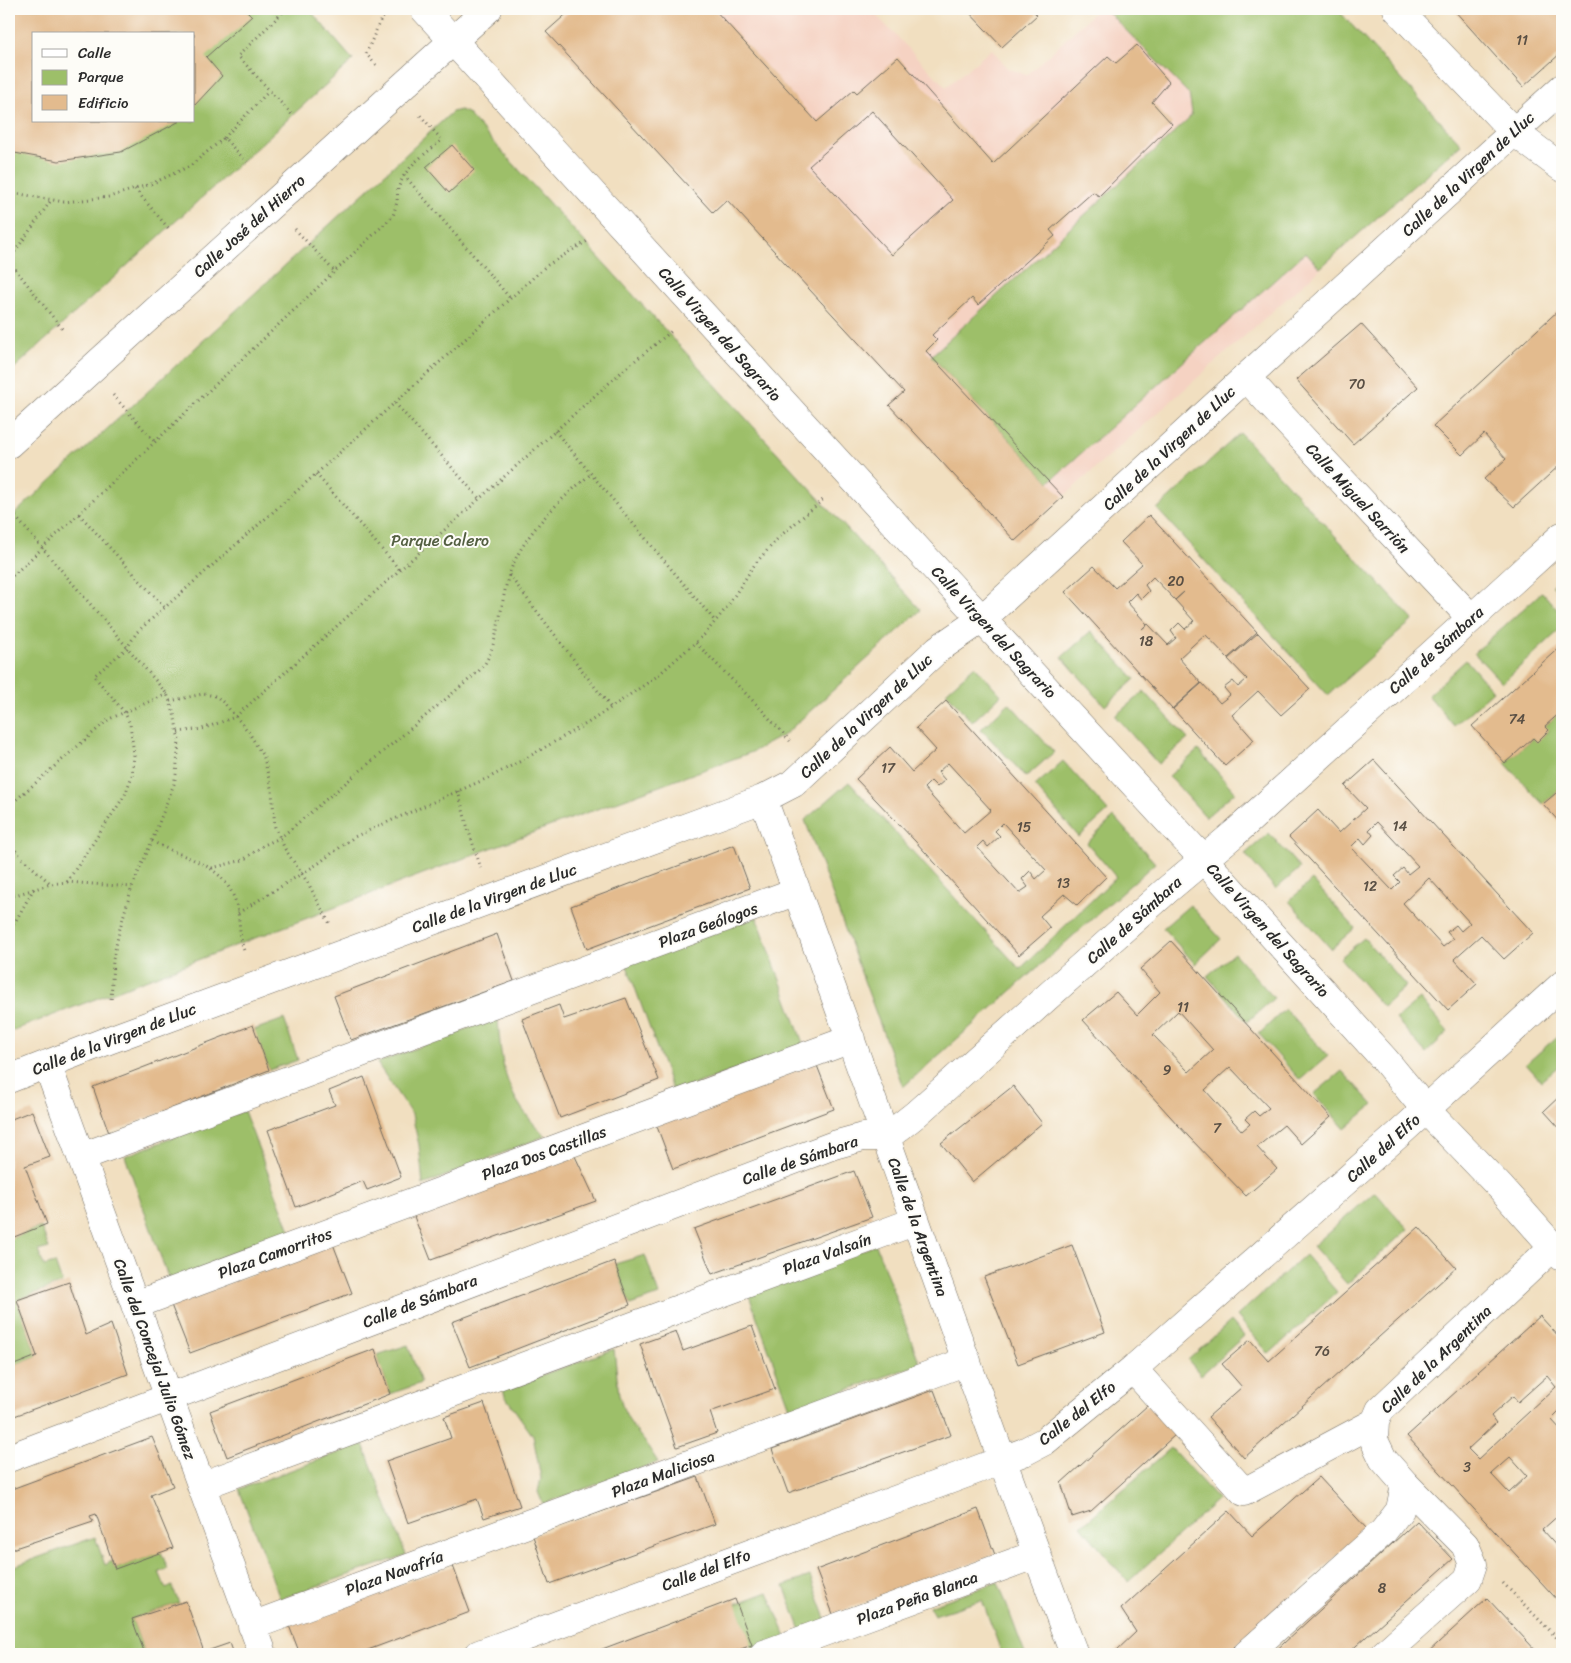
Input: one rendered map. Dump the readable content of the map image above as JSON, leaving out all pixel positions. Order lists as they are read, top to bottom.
{
  "streets": {
    "street": [
      "Calle de la Virgen de Lluc",
      "Calle José del Hierro",
      "Calle Virgen del Sagrario",
      "Calle Miguel Sarrión",
      "Calle de Sámbara",
      "Plaza Geólogos",
      "Calle del Elfo",
      "Plaza Dos Castillas",
      "Calle de la Argentina",
      "Plaza Camorritos",
      "Plaza Valsaín",
      "Calle del Concejal Julio Gómez",
      "Plaza Maliciosa",
      "Plaza Navafría",
      "Plaza Peña Blanca"
    ]
  },
  "crossings": [
    ["Calle de la Virgen de Lluc", "Calle Virgen del Sagrario"],
    ["Calle de la Virgen de Lluc", "Calle Miguel Sarrión"],
    ["Calle de la Virgen de Lluc", "Calle de la Argentina"],
    ["Calle de la Virgen de Lluc", "Calle del Concejal Julio Gómez"],
    ["Calle José del Hierro", "Calle Virgen del Sagrario"],
    ["Calle Virgen del Sagrario", "Calle de Sámbara"],
    ["Calle Virgen del Sagrario", "Calle del Elfo"],
    ["Calle Virgen del Sagrario", "Calle de la Argentina"],
    ["Calle Miguel Sarrión", "Calle de Sámbara"],
    ["Calle de Sámbara", "Calle de la Argentina"],
    ["Calle de Sámbara", "Calle del Concejal Julio Gómez"],
    ["Plaza Geólogos", "Calle de la Argentina"],
    ["Plaza Geólogos", "Calle del Concejal Julio Gómez"],
    ["Calle del Elfo", "Calle de la Argentina"],
    ["Plaza Dos Castillas", "Calle de la Argentina"],
    ["Plaza Dos Castillas", "Plaza Camorritos"],
    ["Calle de la Argentina", "Plaza Valsaín"],
    ["Calle de la Argentina", "Plaza Maliciosa"],
    ["Calle de la Argentina", "Plaza Peña Blanca"],
    ["Plaza Camorritos", "Calle del Concejal Julio Gómez"],
    ["Plaza Valsaín", "Calle del Concejal Julio Gómez"],
    ["Calle del Concejal Julio Gómez", "Plaza Navafría"],
    ["Plaza Maliciosa", "Plaza Navafría"]
  ],
  "parks": ["Parque Calero"],
  "house_numbers": [
    "11",
    "70",
    "20",
    "18",
    "74",
    "17",
    "14",
    "15",
    "13",
    "12",
    "11",
    "9",
    "7",
    "76",
    "3",
    "8"
  ],
  "legend": ["Calle", "Parque", "Edificio"]
}
